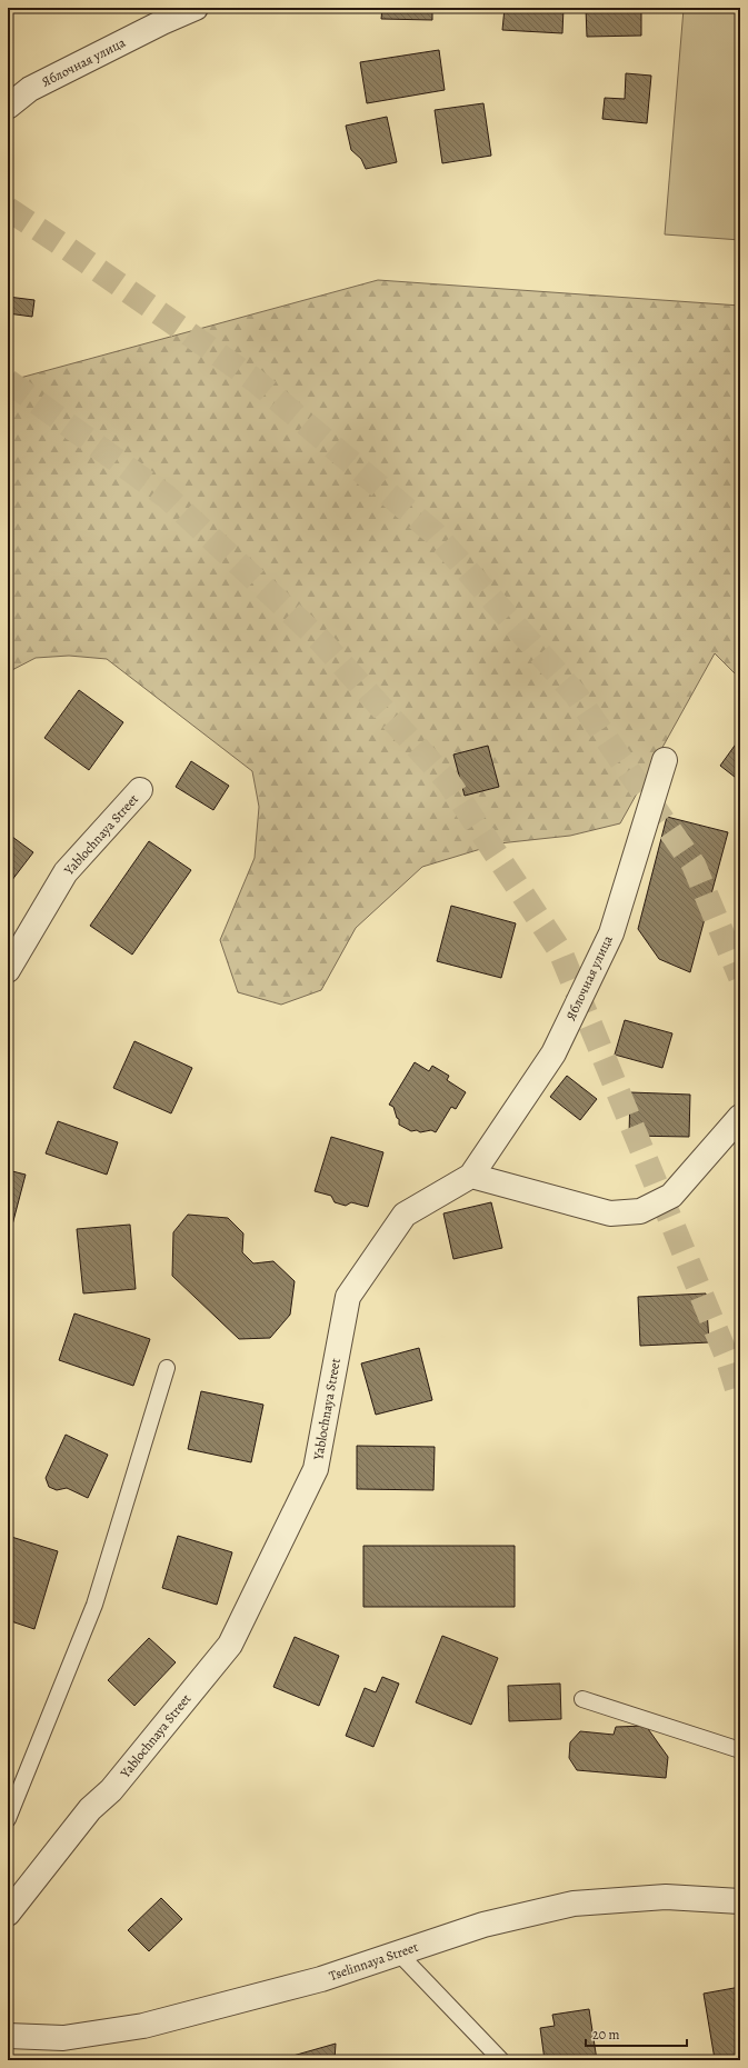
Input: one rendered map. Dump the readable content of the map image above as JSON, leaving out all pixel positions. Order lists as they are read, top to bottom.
{
  "streets": {
    "street": ["Яблочная улица", "Yablochnaya Street", "Tselinnaya Street"]
  },
  "crossings": [
    ["Яблочная улица", "Yablochnaya Street"]
  ],
  "scale_bar": "20 m"
}
